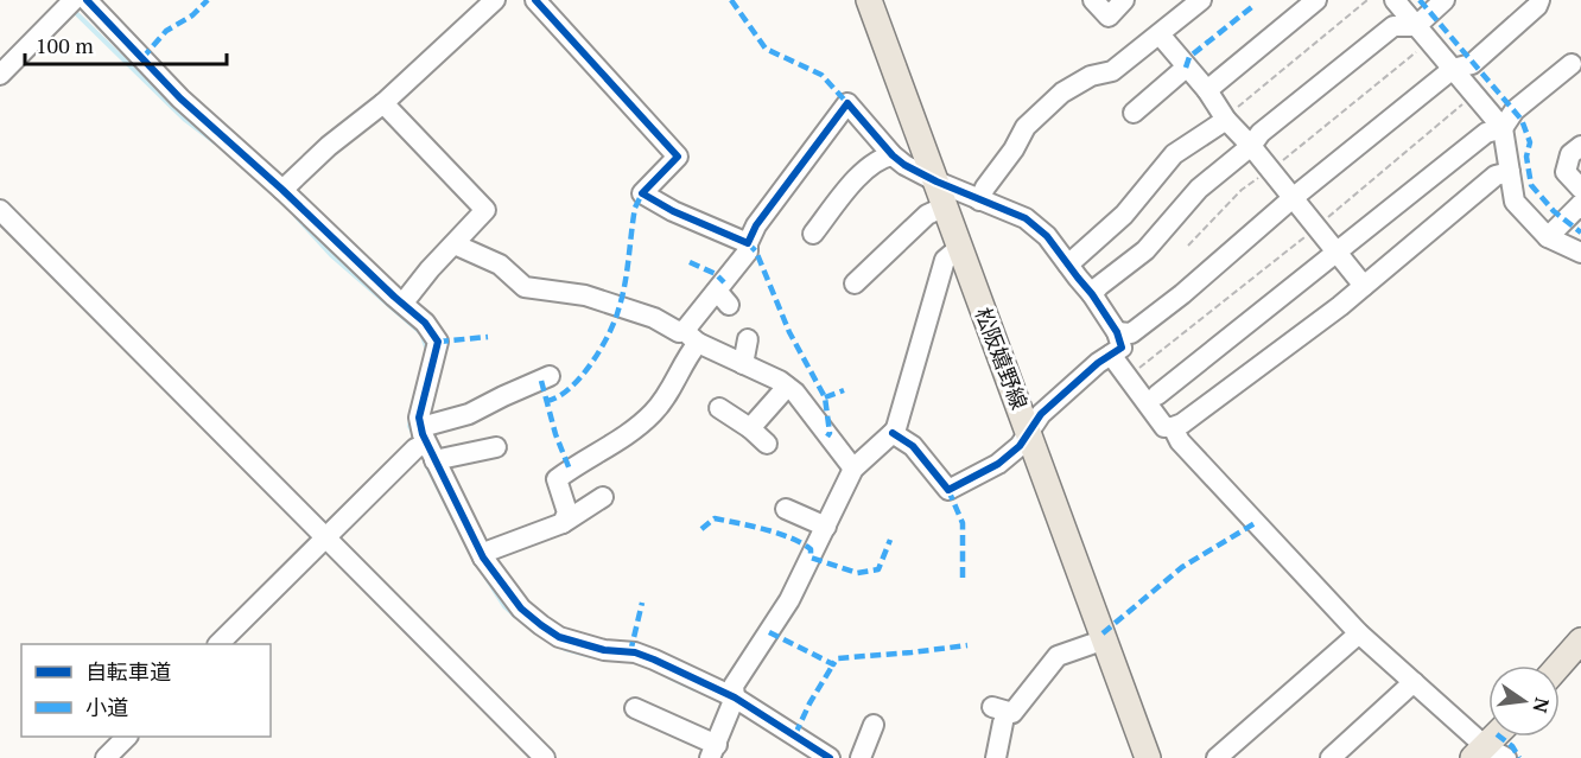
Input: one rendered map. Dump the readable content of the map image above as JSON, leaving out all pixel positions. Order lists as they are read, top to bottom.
{
  "streets": {
    "main road": ["松阪嬉野線"]
  },
  "legend": ["自転車道", "小道"],
  "scale_bar": "100 m",
  "north": "right"
}
